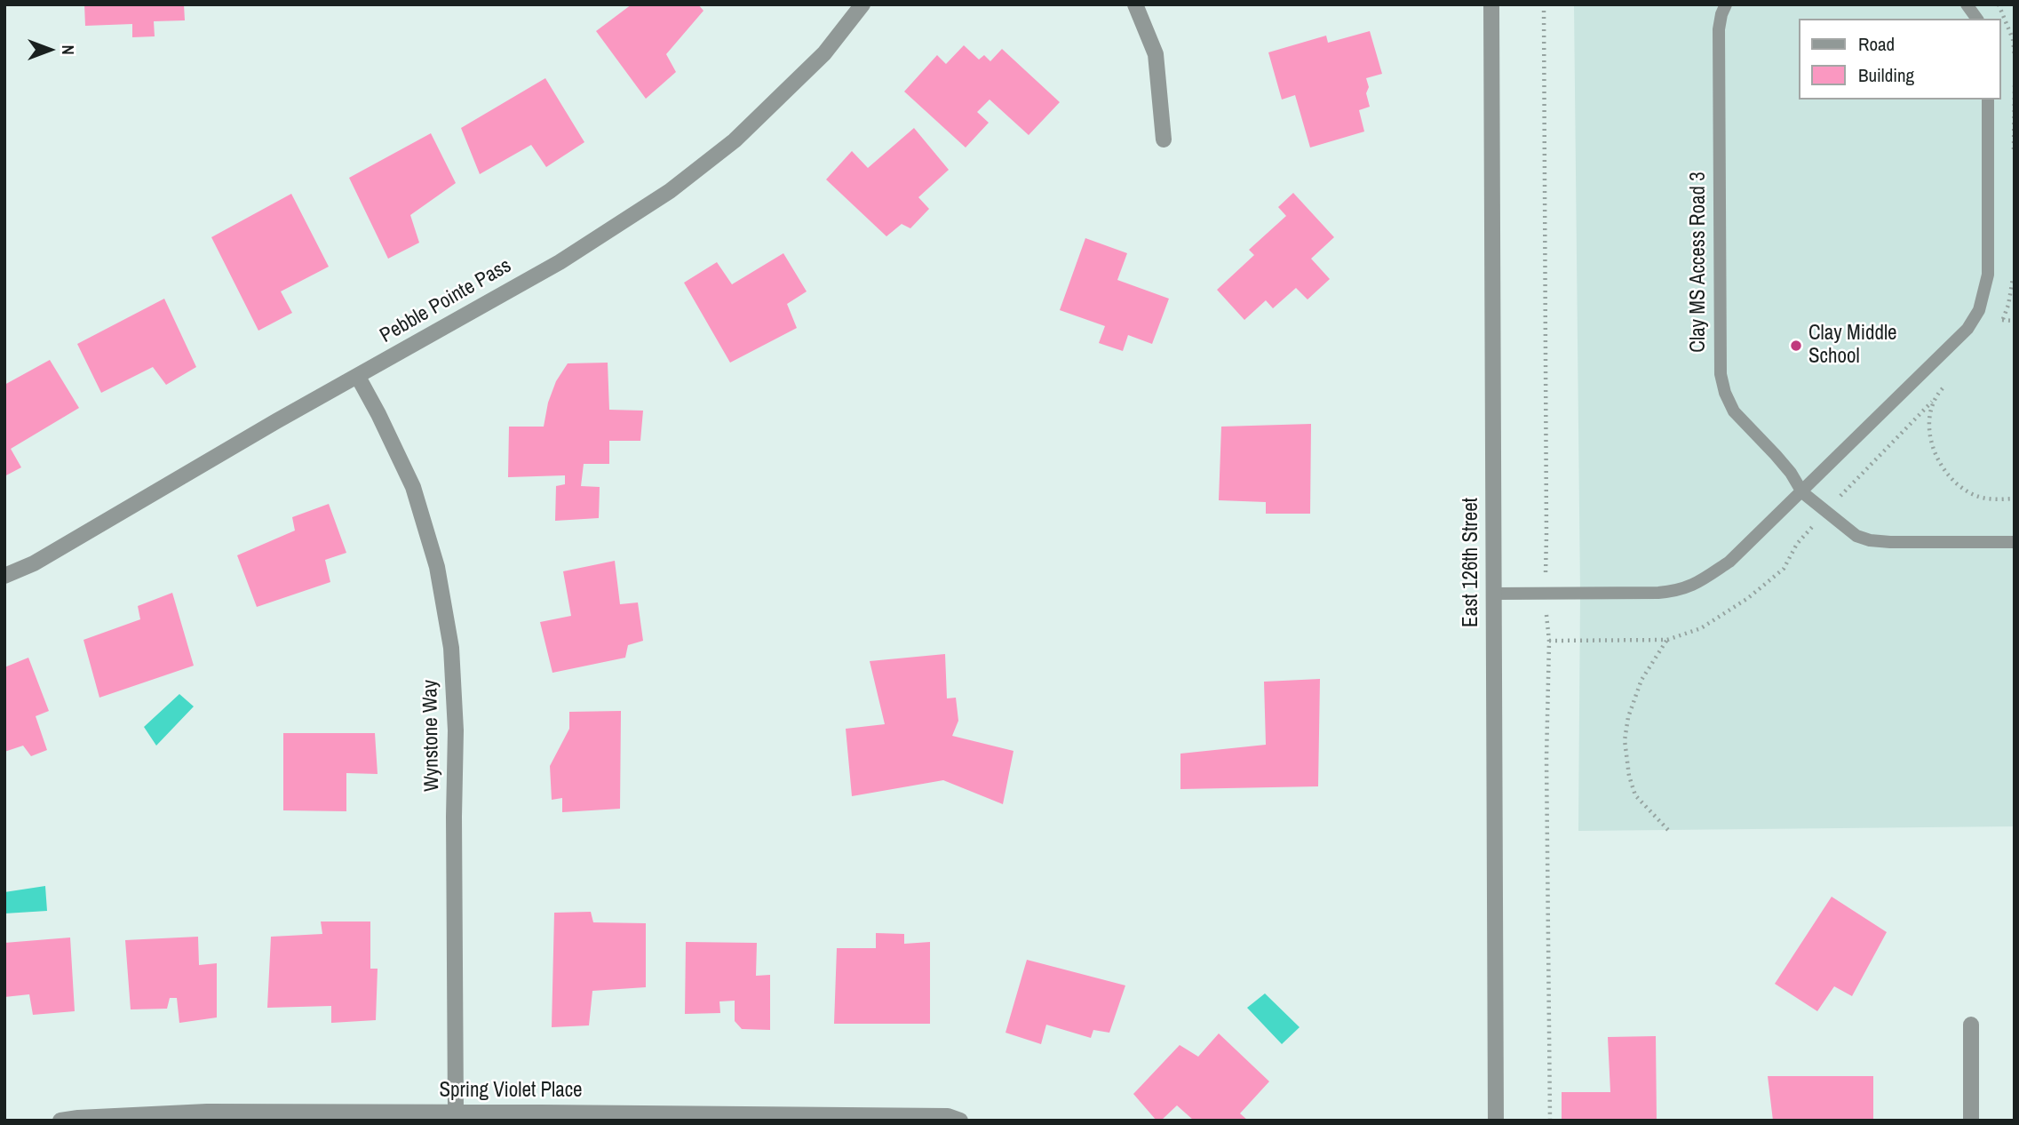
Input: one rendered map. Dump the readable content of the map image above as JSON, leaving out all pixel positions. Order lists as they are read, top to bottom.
{
  "streets": {
    "street": [
      "Pebble Pointe Pass",
      "East 126th Street",
      "Wynstone Way",
      "Spring Violet Place"
    ],
    "lane": ["Clay MS Access Road 3"]
  },
  "crossings": [
    ["Pebble Pointe Pass", "Wynstone Way"],
    ["Wynstone Way", "Spring Violet Place"]
  ],
  "places": ["Clay Middle School"],
  "legend": ["Road", "Building"],
  "north": "right"
}
